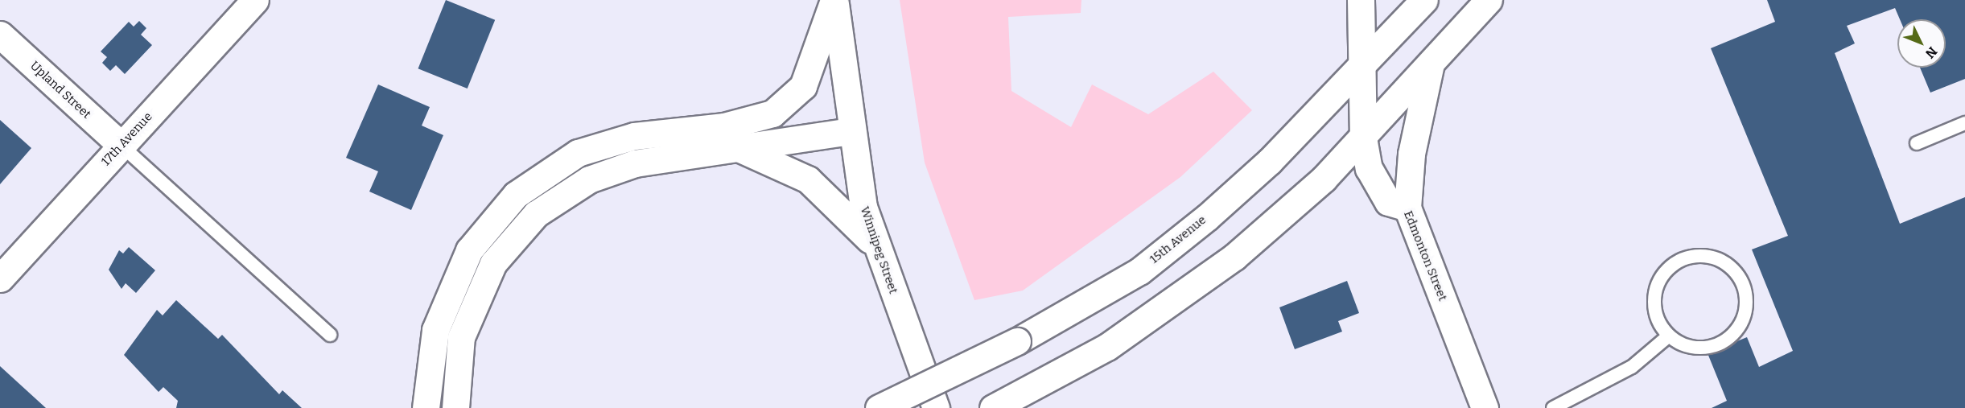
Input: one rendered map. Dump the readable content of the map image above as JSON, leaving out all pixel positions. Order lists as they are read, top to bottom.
{
  "streets": {
    "main road": [
      "Upland Street",
      "17th Avenue",
      "15th Avenue",
      "Winnipeg Street",
      "Edmonton Street"
    ]
  },
  "crossings": [
    ["Upland Street", "17th Avenue"],
    ["15th Avenue", "Edmonton Street"]
  ],
  "north": "bottom right"
}
